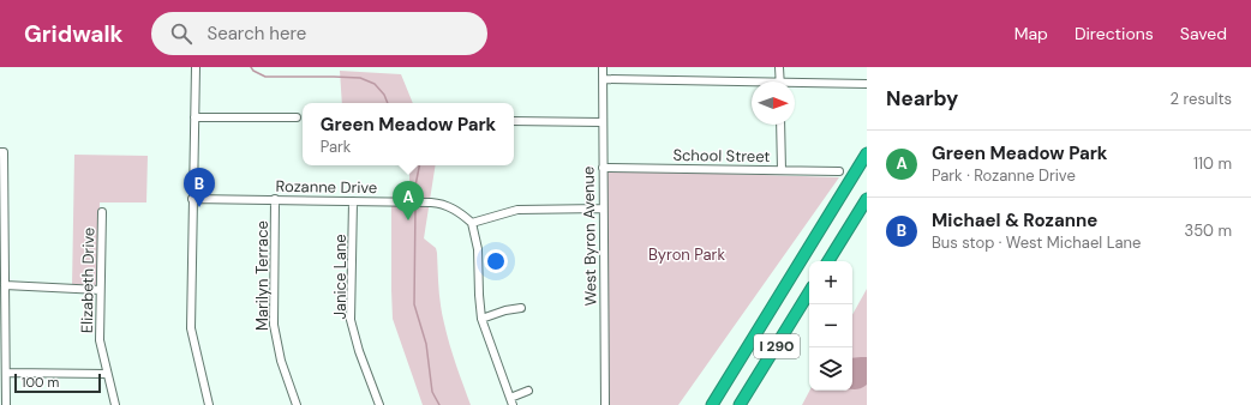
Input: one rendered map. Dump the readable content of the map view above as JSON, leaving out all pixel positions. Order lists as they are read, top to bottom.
{
  "streets": {
    "highway": ["I 290"],
    "street": [
      "School Street",
      "Rozanne Drive",
      "West Byron Avenue",
      "Marilyn Terrace",
      "Janice Lane",
      "Elizabeth Drive"
    ]
  },
  "crossings": [
    ["School Street", "West Byron Avenue"],
    ["Rozanne Drive", "Marilyn Terrace"],
    ["Rozanne Drive", "Janice Lane"]
  ],
  "parks": ["Byron Park"],
  "scale_bar": "100 m",
  "north": "right",
  "page": {
    "header": "Gridwalk",
    "search": "Search here",
    "nav": ["Map", "Directions", "Saved"],
    "heading": ["Nearby", "2 results"],
    "popup": ["Green Meadow Park", "Park"],
    "list": [
      {
        "mark": "A",
        "name": "Green Meadow Park",
        "note": "Park · Rozanne Drive",
        "value": "110 m"
      },
      {
        "mark": "B",
        "name": "Michael & Rozanne",
        "note": "Bus stop · West Michael Lane",
        "value": "350 m"
      }
    ],
    "pins": ["B", "A"],
    "map_buttons": ["+", "−"],
    "scale": "100 m"
  }
}
